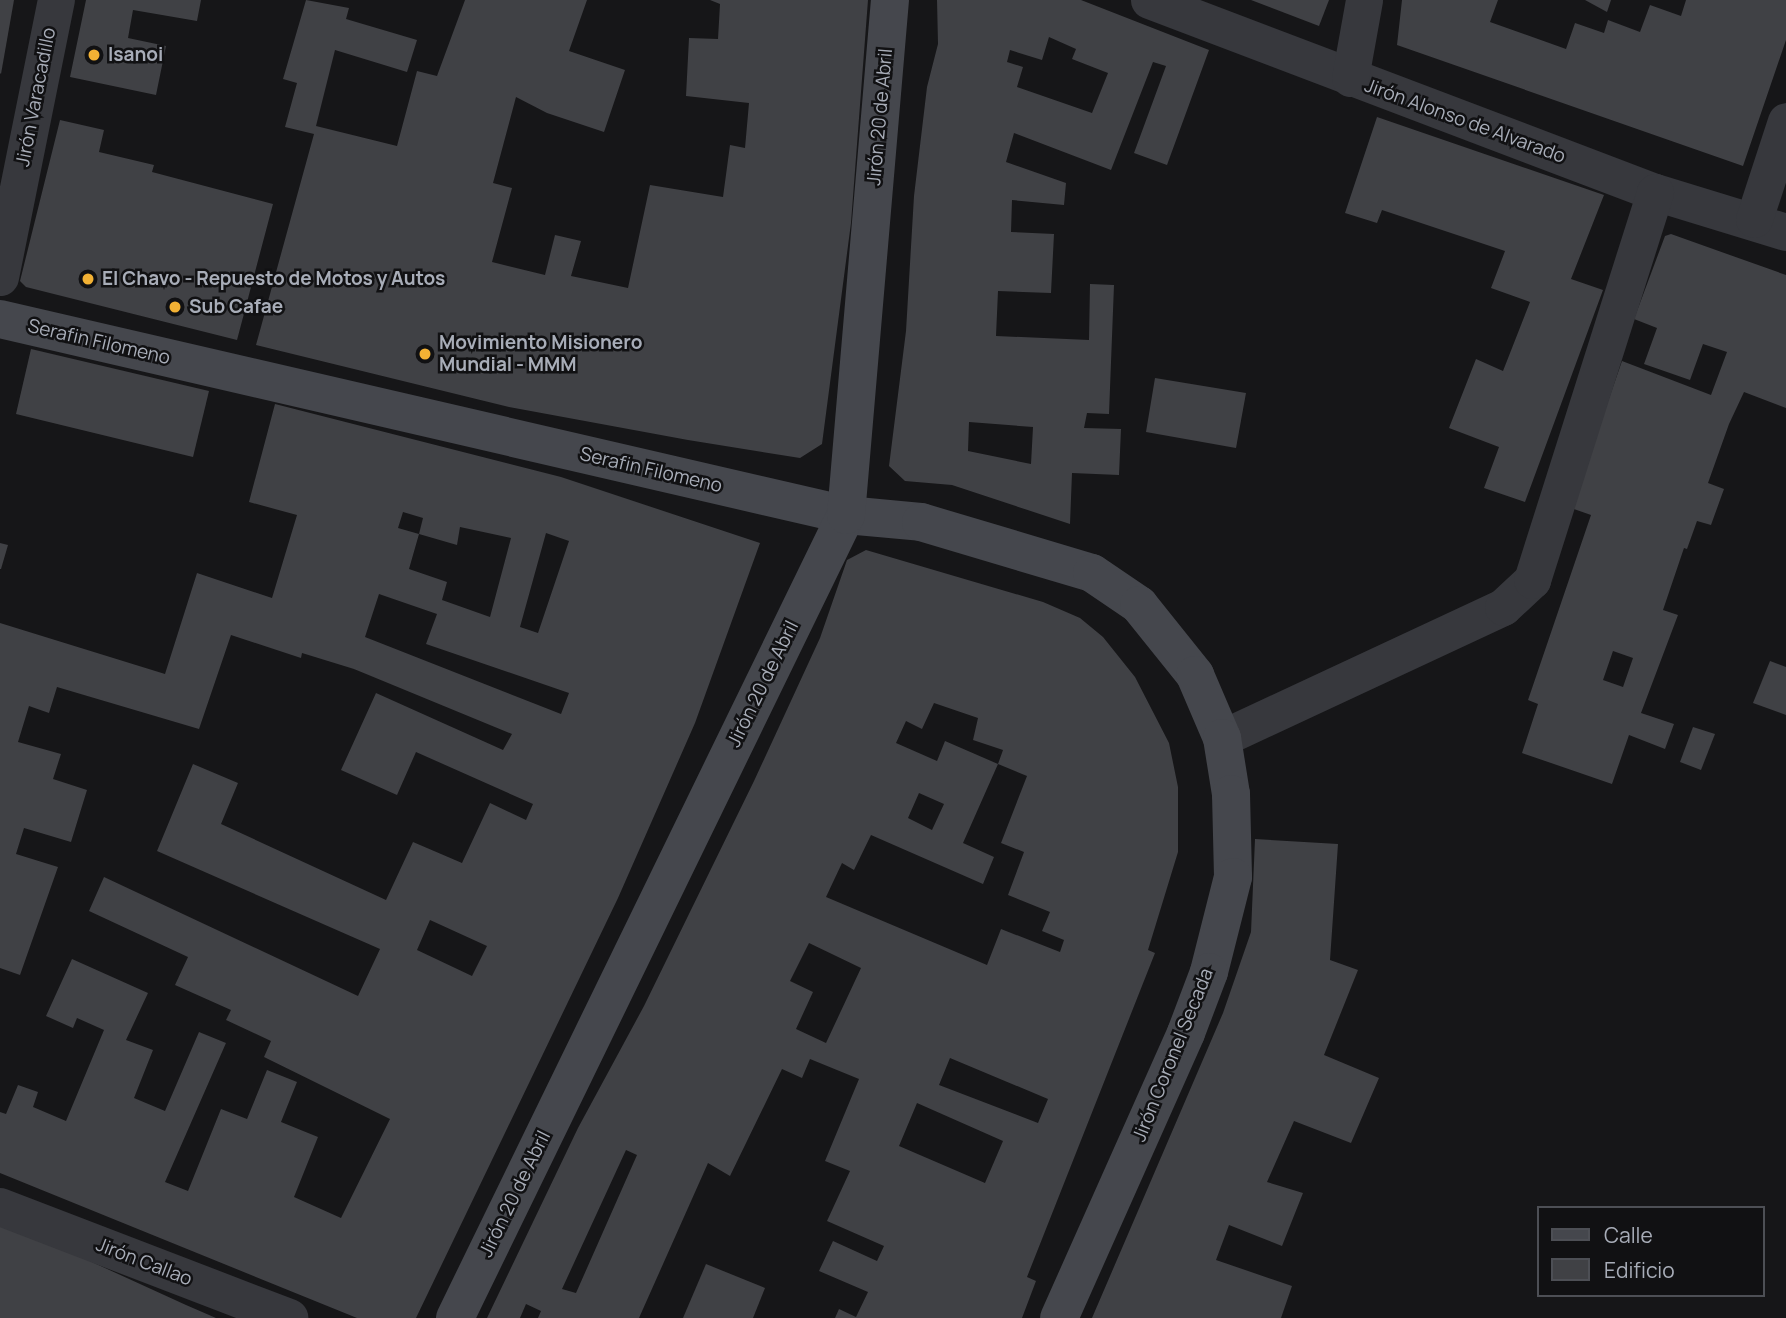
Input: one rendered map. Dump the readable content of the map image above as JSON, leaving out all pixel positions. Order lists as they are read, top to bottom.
{
  "streets": {
    "main road": ["Jirón 20 de Abril", "Serafin Filomeno", "Jirón Coronel Secada"],
    "street": ["Jirón Varacadillo", "Jirón Alonso de Alvarado", "Jirón Callao"]
  },
  "crossings": [
    ["Jirón 20 de Abril", "Serafin Filomeno"],
    ["Serafin Filomeno", "Jirón Coronel Secada"]
  ],
  "places": [
    "Isanoi",
    "El Chavo - Repuesto de Motos y Autos",
    "Sub Cafae",
    "Movimiento Misionero Mundial - MMM"
  ],
  "legend": ["Calle", "Edificio"]
}
